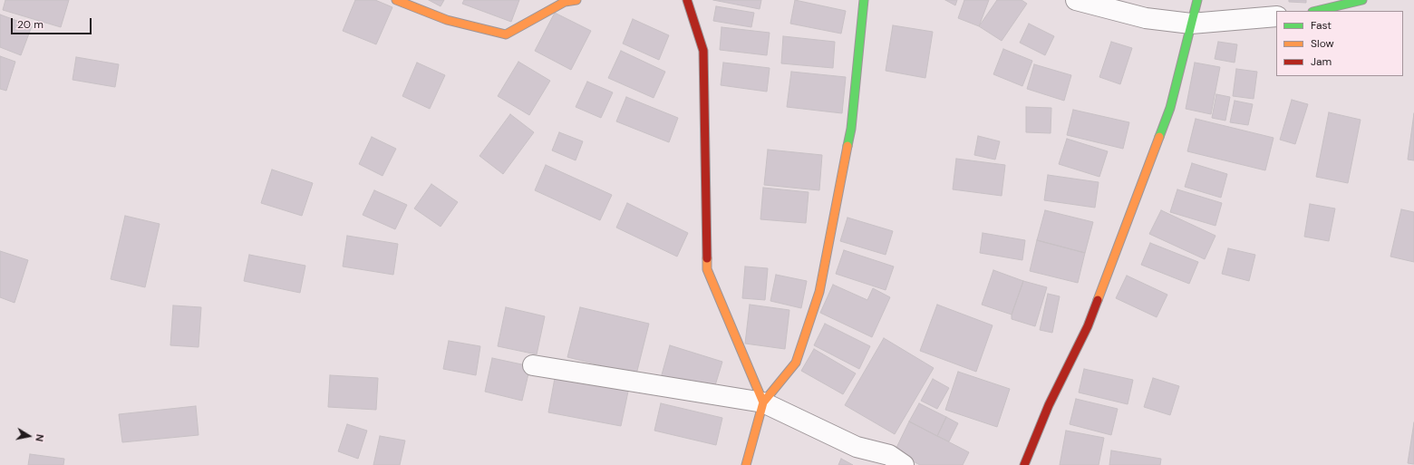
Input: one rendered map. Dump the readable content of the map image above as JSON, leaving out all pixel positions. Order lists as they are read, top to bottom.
{
  "legend": ["Fast", "Slow", "Jam"],
  "scale_bar": "20 m",
  "north": "right"
}
